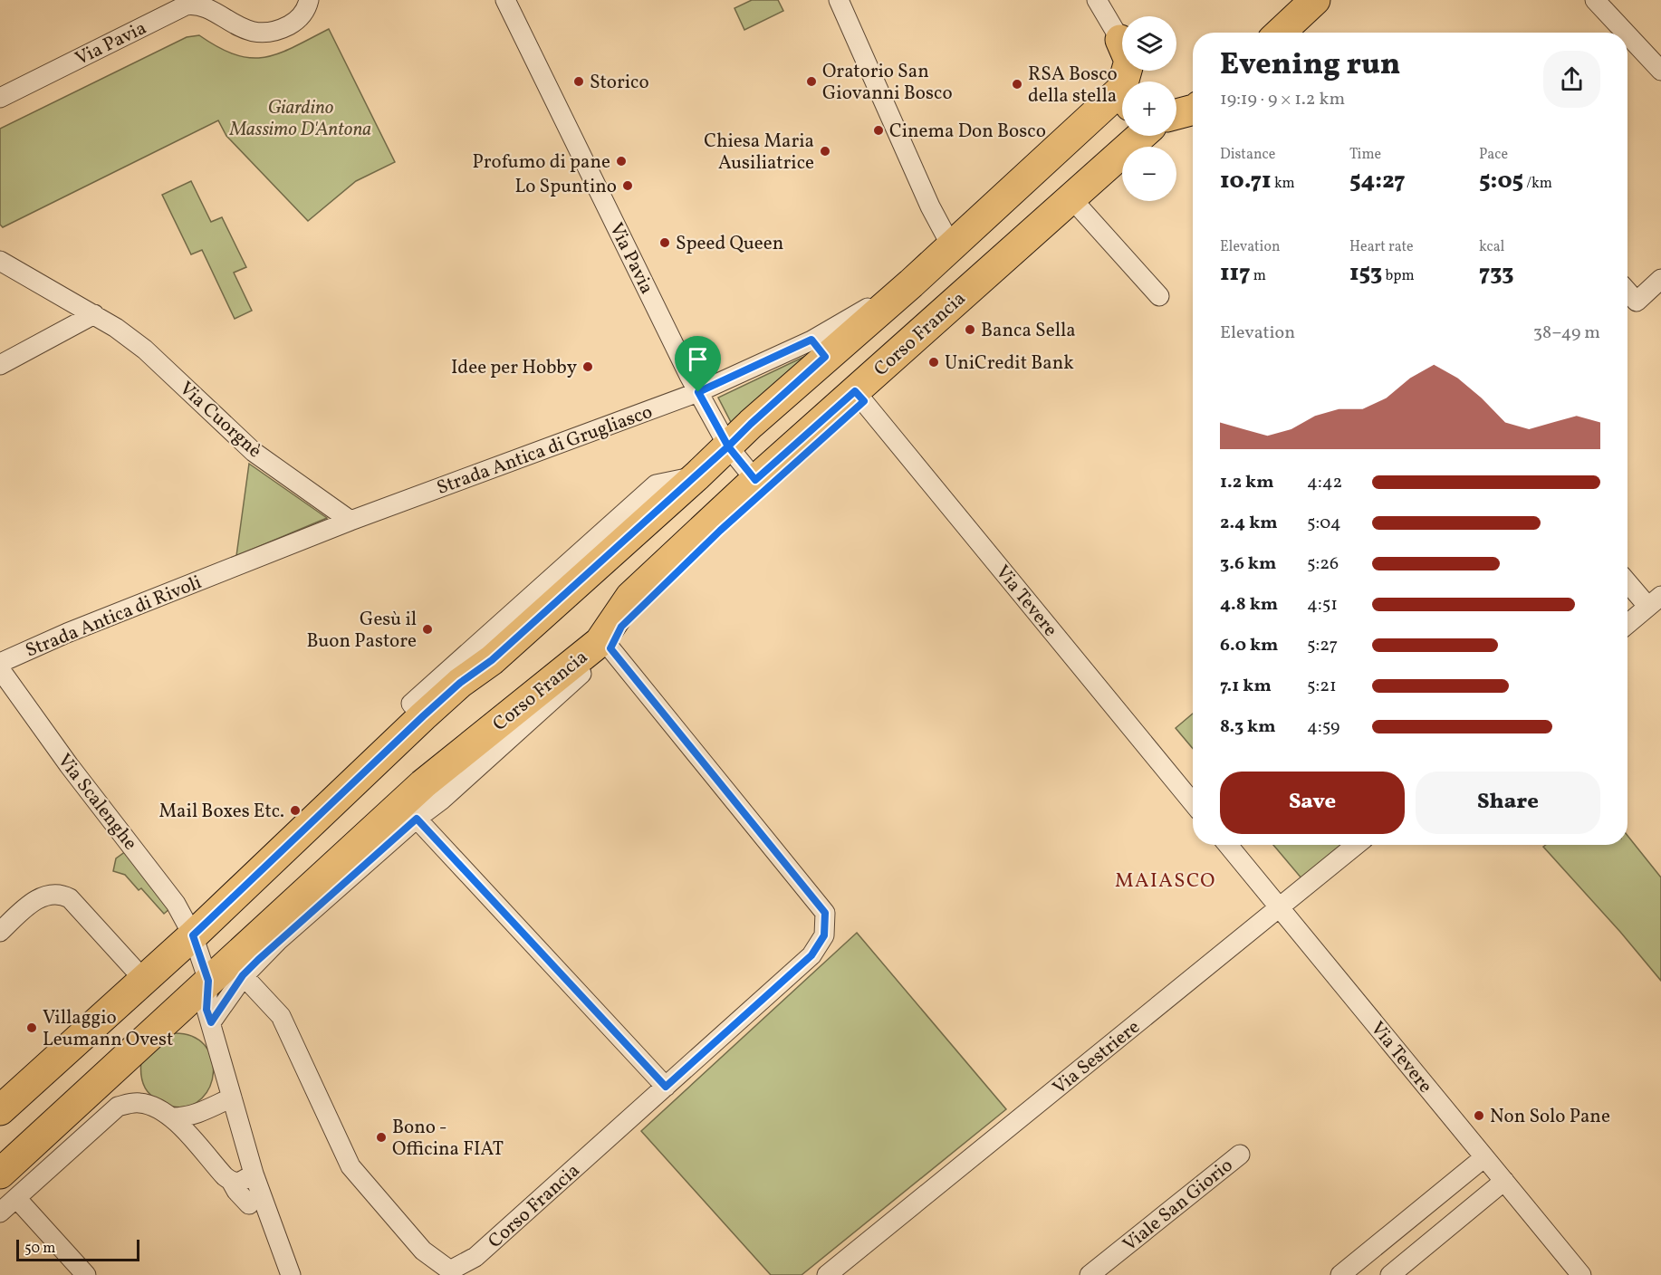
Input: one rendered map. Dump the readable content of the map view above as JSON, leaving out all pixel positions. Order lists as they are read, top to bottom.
{
  "streets": {
    "main road": ["Corso Francia"],
    "street": [
      "Via Pavia",
      "Via Cuorgnè",
      "Strada Antica di Grugliasco",
      "Via Tevere",
      "Strada Antica di Rivoli",
      "Via Scalenghe",
      "Via Sestriere",
      "Viale San Giorio"
    ]
  },
  "crossings": [
    ["Via Pavia", "Corso Francia"],
    ["Via Pavia", "Strada Antica di Grugliasco"],
    ["Corso Francia", "Via Tevere"],
    ["Corso Francia", "Via Scalenghe"],
    ["Via Cuorgnè", "Strada Antica di Grugliasco"],
    ["Strada Antica di Grugliasco", "Strada Antica di Rivoli"],
    ["Via Tevere", "Via Sestriere"]
  ],
  "districts": ["MAIASCO"],
  "parks": ["Giardino Massimo D'Antona"],
  "places": [
    "Storico",
    "Oratorio San Giovanni Bosco",
    "RSA Bosco della stella",
    "Cinema Don Bosco",
    "Chiesa Maria Ausiliatrice",
    "Profumo di pane",
    "Lo Spuntino",
    "Speed Queen",
    "Banca Sella",
    "UniCredit Bank",
    "Idee per Hobby",
    "Gesù il Buon Pastore",
    "Mail Boxes Etc.",
    "Villaggio Leumann Ovest",
    "Non Solo Pane",
    "Bono - Officina FIAT"
  ],
  "scale_bar": "50 m",
  "page": {
    "map_buttons": ["+", "−"],
    "heading": ["Evening run", "19:19 · 9 × 1.2 km"],
    "stats": [
      ["Distance", "10.71 km"],
      ["Time", "54:27"],
      ["Pace", "5:05 /km"],
      ["Elevation", "117 m"],
      ["Heart rate", "153 bpm"],
      ["kcal", "733"]
    ],
    "chart": ["Elevation", "38–49 m"],
    "list": [
      {
        "name": "1.2 km",
        "note": "4:42"
      },
      {
        "name": "2.4 km",
        "note": "5:04"
      },
      {
        "name": "3.6 km",
        "note": "5:26"
      },
      {
        "name": "4.8 km",
        "note": "4:51"
      },
      {
        "name": "6.0 km",
        "note": "5:27"
      },
      {
        "name": "7.1 km",
        "note": "5:21"
      },
      {
        "name": "8.3 km",
        "note": "4:59"
      }
    ],
    "buttons": ["Save", "Share"],
    "scale": "50 m"
  }
}
